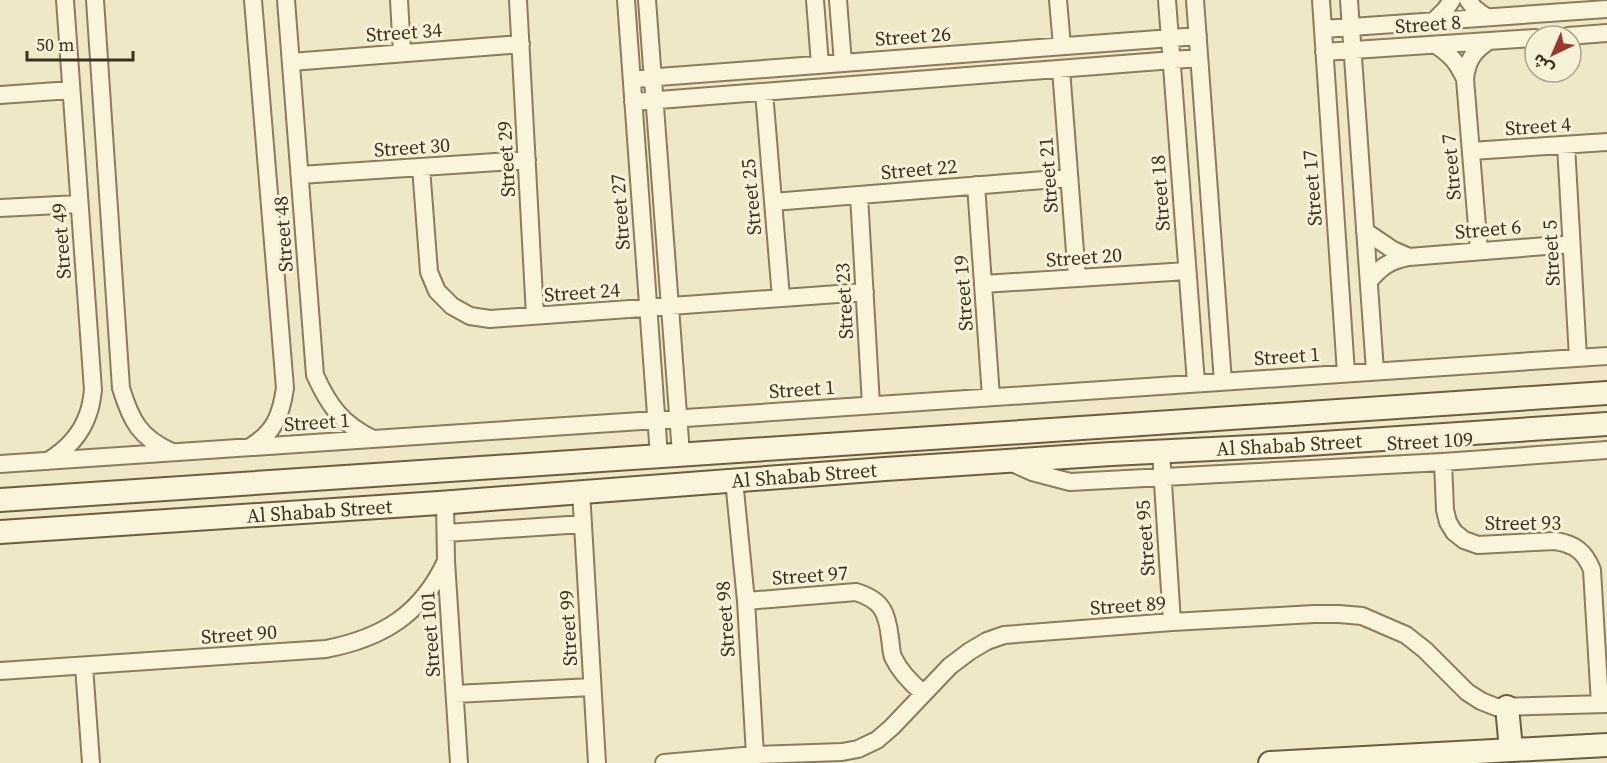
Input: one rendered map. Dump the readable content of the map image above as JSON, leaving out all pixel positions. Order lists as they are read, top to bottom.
{
  "streets": {
    "street": [
      "Street 8",
      "Street 34",
      "Street 26",
      "Street 4",
      "Street 30",
      "Street 29",
      "Street 7",
      "Street 22",
      "Street 21",
      "Street 17",
      "Street 18",
      "Street 25",
      "Street 27",
      "Street 6",
      "Street 48",
      "Street 49",
      "Street 5",
      "Street 20",
      "Street 24",
      "Street 19",
      "Street 23",
      "Street 1",
      "Street 109",
      "Al Shabab Street",
      "Street 93",
      "Street 95",
      "Street 97",
      "Street 89",
      "Street 98",
      "Street 99",
      "Street 90",
      "Street 101"
    ]
  },
  "crossings": [
    ["Street 8", "Street 7"],
    ["Street 8", "Street 17"],
    ["Street 34", "Street 29"],
    ["Street 34", "Street 48"],
    ["Street 26", "Street 18"],
    ["Street 26", "Street 27"],
    ["Street 4", "Street 7"],
    ["Street 4", "Street 5"],
    ["Street 30", "Street 29"],
    ["Street 30", "Street 48"],
    ["Street 30", "Street 24"],
    ["Street 29", "Street 24"],
    ["Street 7", "Street 6"],
    ["Street 22", "Street 21"],
    ["Street 22", "Street 25"],
    ["Street 22", "Street 19"],
    ["Street 22", "Street 23"],
    ["Street 21", "Street 20"],
    ["Street 17", "Street 1"],
    ["Street 18", "Street 20"],
    ["Street 18", "Street 1"],
    ["Street 25", "Street 24"],
    ["Street 27", "Street 24"],
    ["Street 27", "Street 1"],
    ["Street 27", "Al Shabab Street"],
    ["Street 6", "Street 5"],
    ["Street 48", "Street 1"],
    ["Street 49", "Street 1"],
    ["Street 5", "Street 1"],
    ["Street 20", "Street 19"],
    ["Street 24", "Street 23"],
    ["Street 19", "Street 1"],
    ["Street 23", "Street 1"],
    ["Street 109", "Al Shabab Street"],
    ["Street 109", "Street 93"],
    ["Street 109", "Street 95"],
    ["Al Shabab Street", "Street 95"],
    ["Al Shabab Street", "Street 98"],
    ["Al Shabab Street", "Street 99"],
    ["Al Shabab Street", "Street 101"],
    ["Street 93", "Street 89"],
    ["Street 95", "Street 89"],
    ["Street 97", "Street 89"],
    ["Street 97", "Street 98"],
    ["Street 89", "Street 98"],
    ["Street 90", "Street 101"]
  ],
  "scale_bar": "50 m",
  "north": "bottom left"
}
